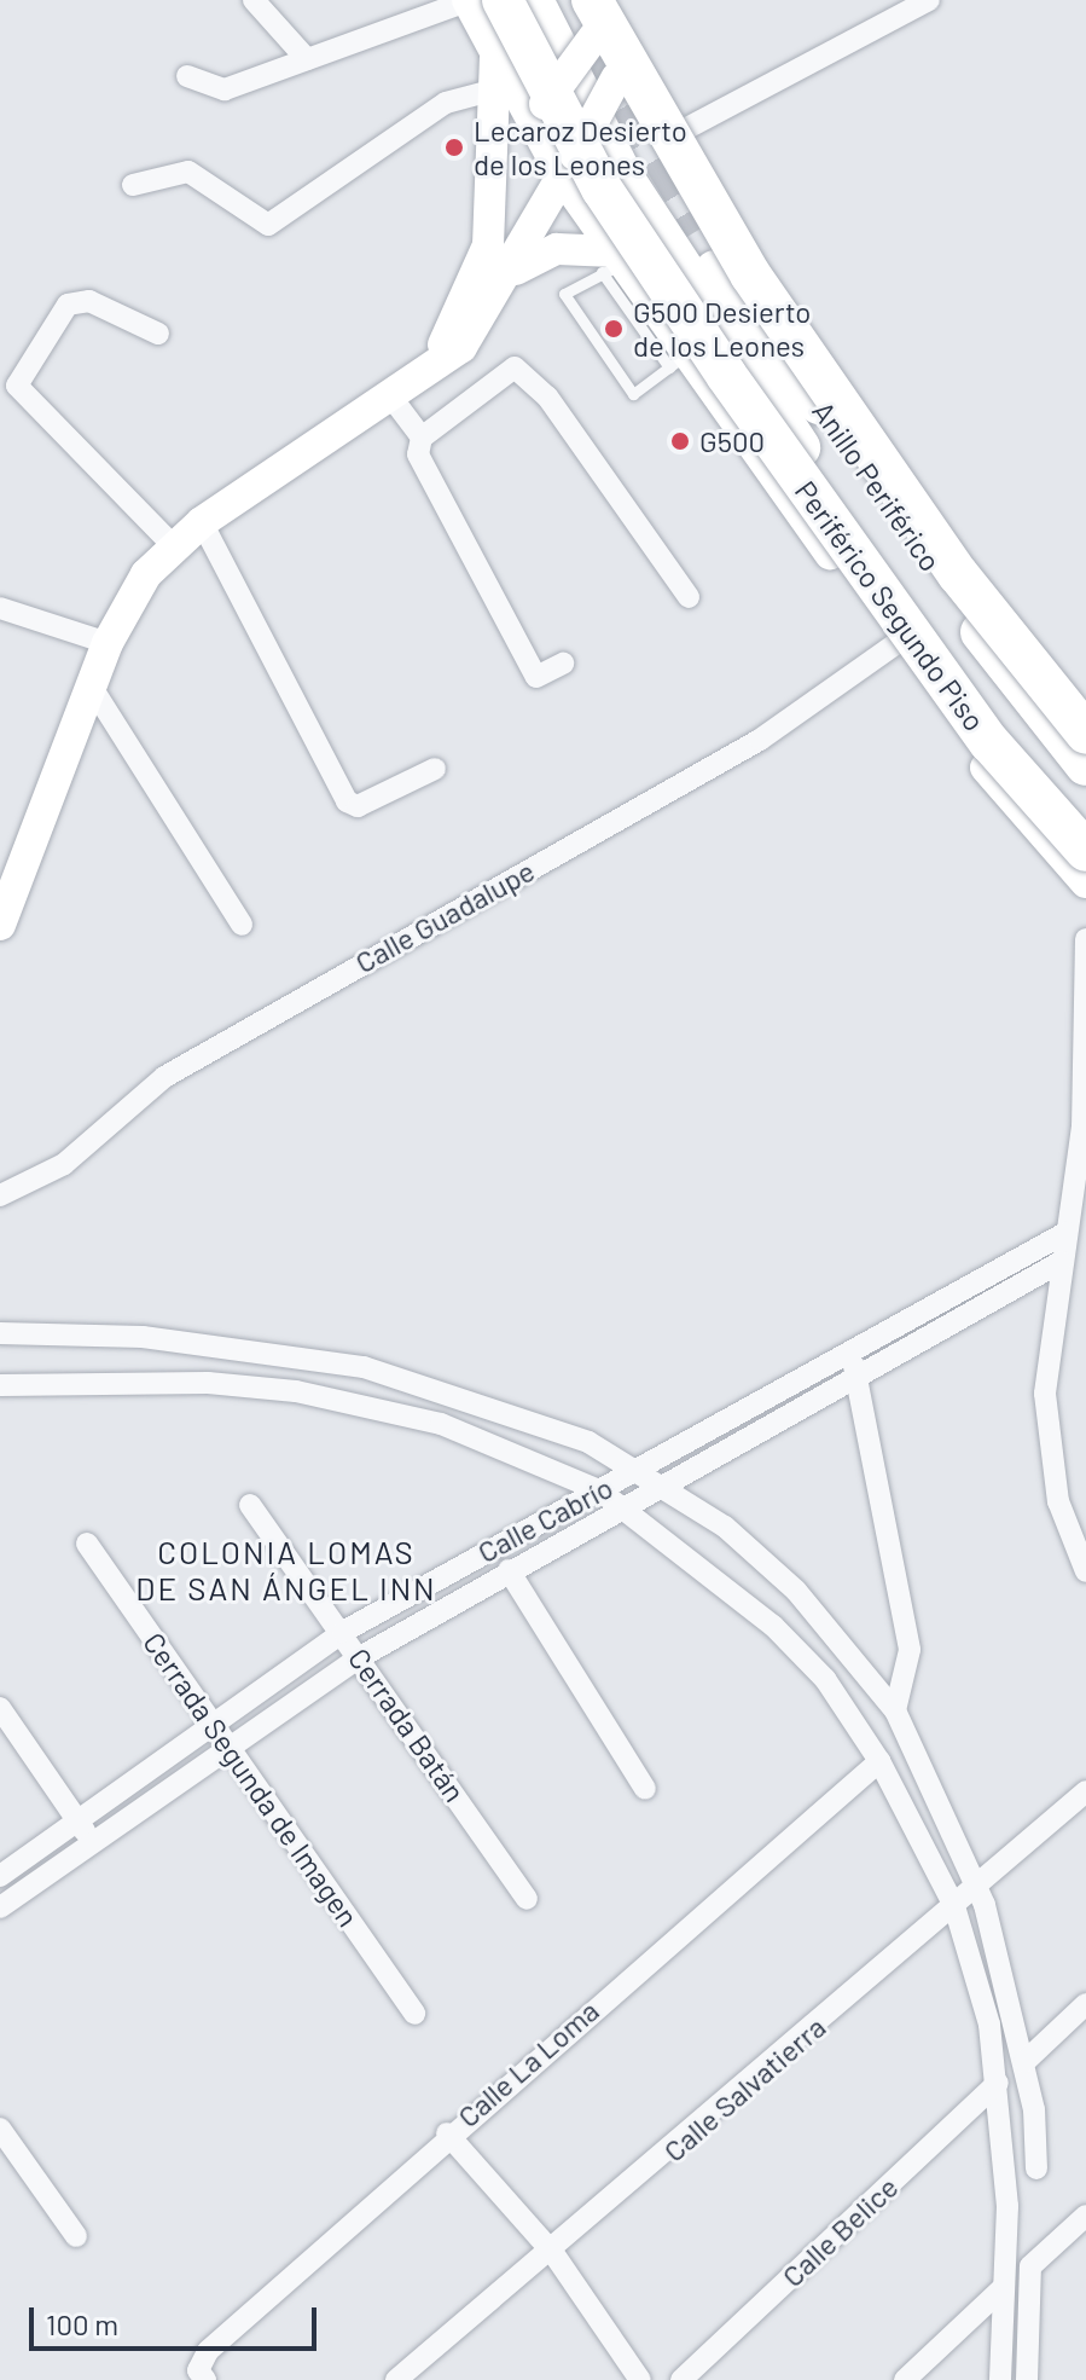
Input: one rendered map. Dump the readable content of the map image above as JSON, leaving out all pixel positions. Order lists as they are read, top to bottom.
{
  "streets": {
    "highway": ["Anillo Periférico", "Periférico Segundo Piso"],
    "street": [
      "Calle Guadalupe",
      "Calle Cabrío",
      "Cerrada Batán",
      "Cerrada Segunda de Imagen",
      "Calle La Loma",
      "Calle Salvatierra",
      "Calle Belice"
    ]
  },
  "crossings": [
    ["Anillo Periférico", "Calle Guadalupe"],
    ["Calle Cabrío", "Cerrada Batán"],
    ["Calle Cabrío", "Cerrada Segunda de Imagen"]
  ],
  "districts": ["COLONIA LOMAS DE SAN ÁNGEL INN"],
  "places": ["Lecaroz Desierto de los Leones", "G500 Desierto de los Leones", "G500"],
  "scale_bar": "100 m"
}
